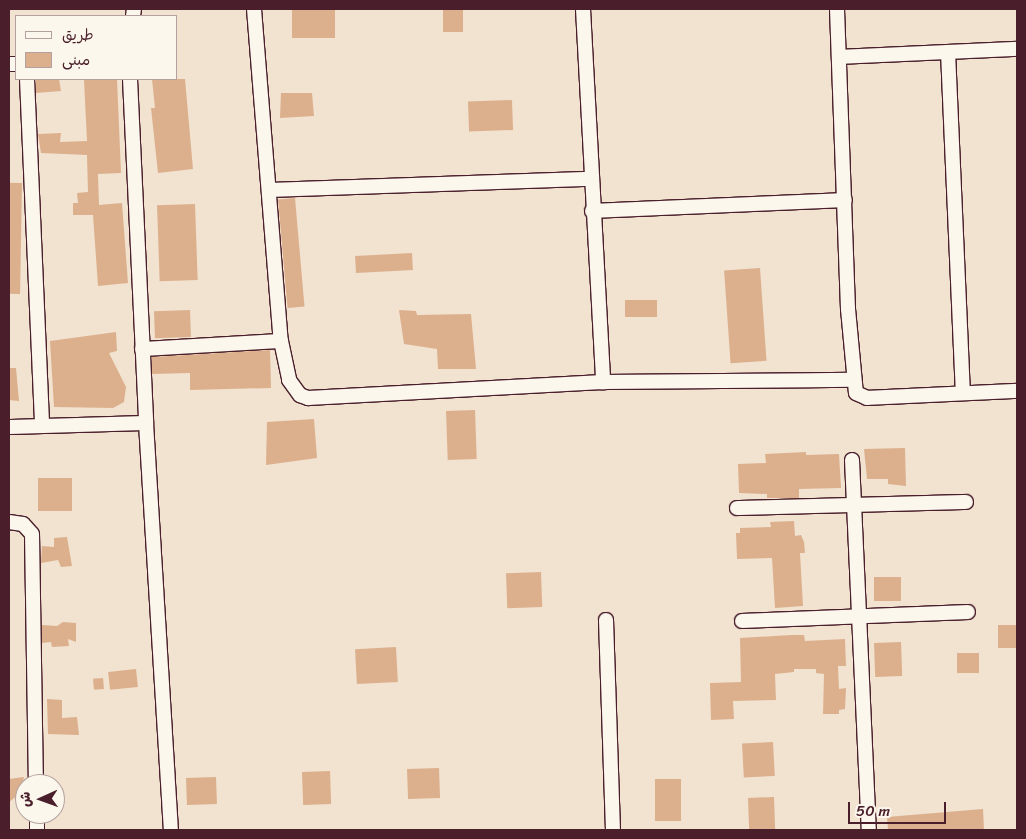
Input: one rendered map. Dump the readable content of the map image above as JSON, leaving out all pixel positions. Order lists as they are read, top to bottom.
{
  "legend": ["طريق", "مبنى"],
  "scale_bar": "50 m",
  "north": "left"
}
